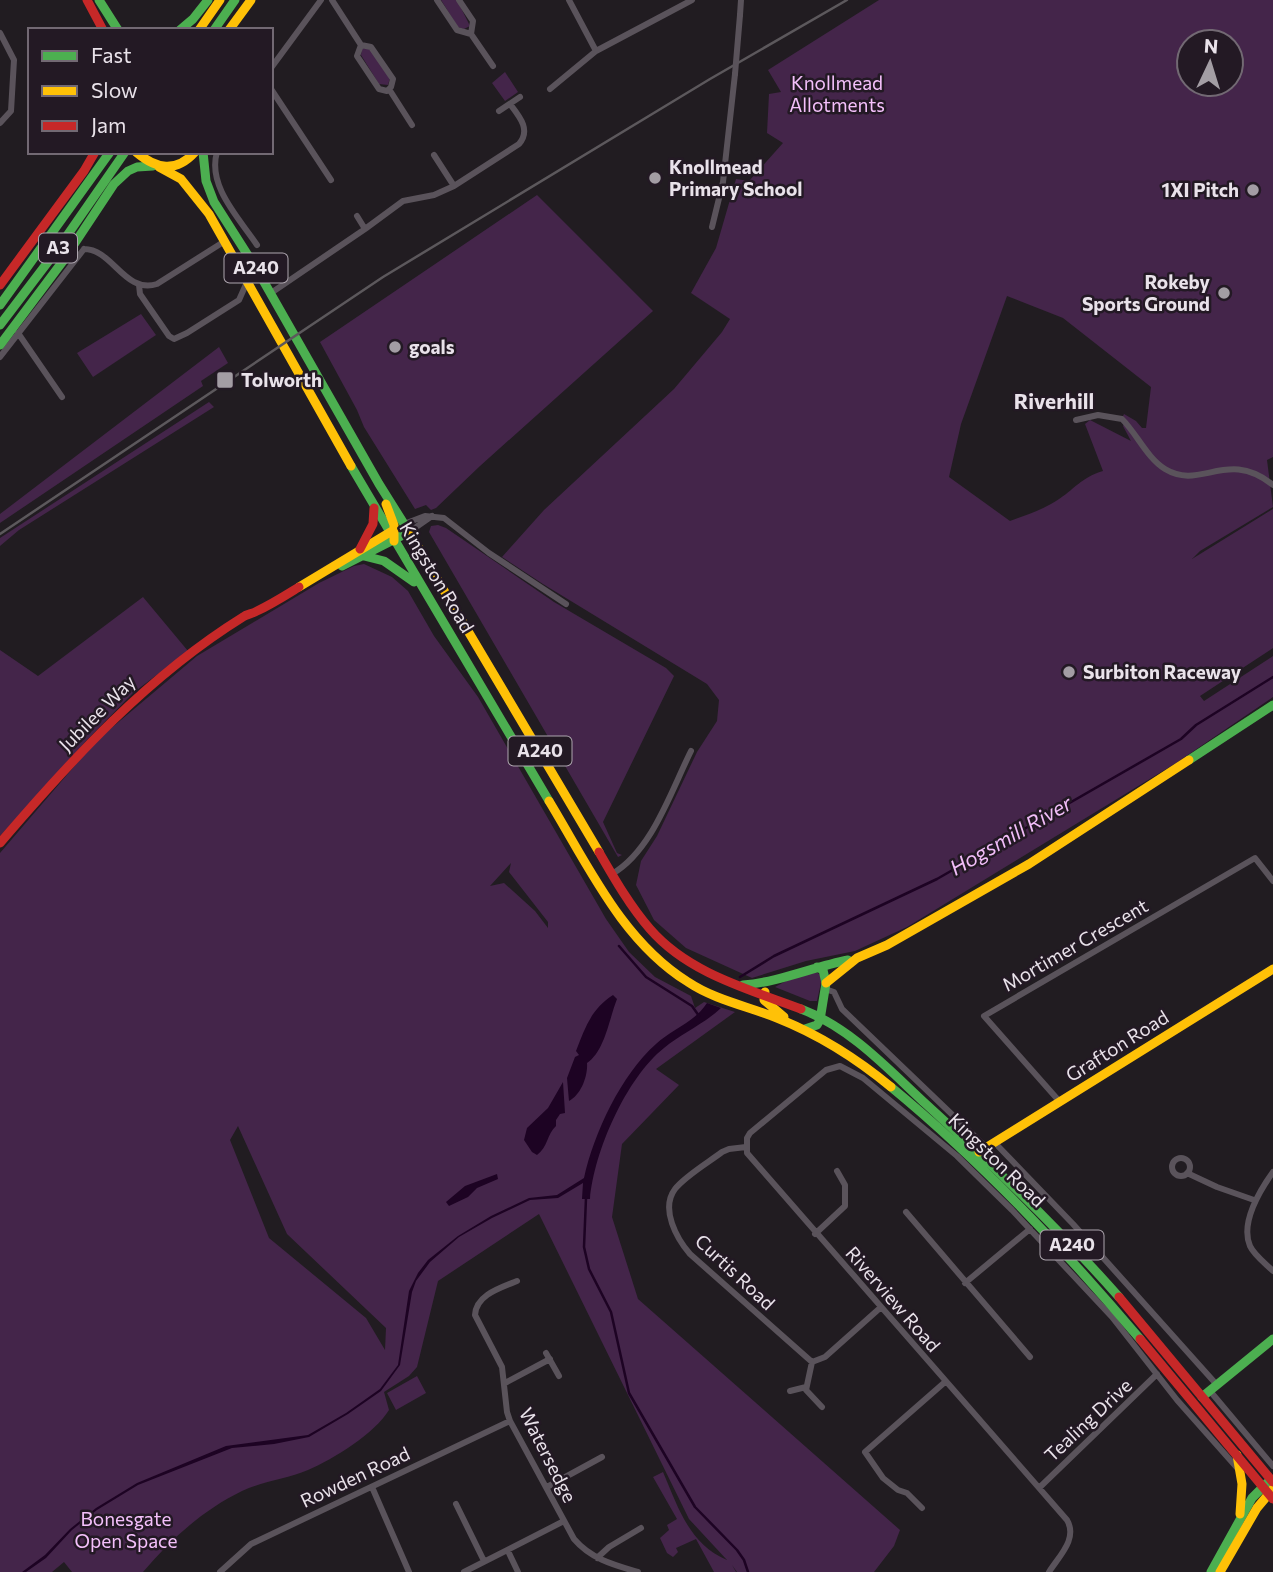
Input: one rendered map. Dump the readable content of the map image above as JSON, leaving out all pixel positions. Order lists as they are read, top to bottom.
{
  "streets": {
    "main road": [
      "A3",
      "A240",
      "Kingston Road",
      "Jubilee Way",
      "Grafton Road"
    ],
    "street": [
      "Mortimer Crescent",
      "Curtis Road",
      "Riverview Road",
      "Tealing Drive",
      "Watersedge",
      "Rowden Road"
    ]
  },
  "crossings": [
    ["A240", "Kingston Road"],
    ["Kingston Road", "Jubilee Way"],
    ["Kingston Road", "Grafton Road"],
    ["Kingston Road", "Curtis Road"],
    ["Kingston Road", "Riverview Road"],
    ["Kingston Road", "Tealing Drive"],
    ["Curtis Road", "Riverview Road"],
    ["Riverview Road", "Tealing Drive"],
    ["Watersedge", "Rowden Road"]
  ],
  "districts": ["Riverhill"],
  "water": ["Hogsmill River"],
  "parks": ["Knollmead Allotments", "Bonesgate Open Space"],
  "places": {
    "other": [
      "Knollmead Primary School",
      "1XI Pitch",
      "Rokeby Sports Ground",
      "goals",
      "Surbiton Raceway"
    ],
    "transit": ["Tolworth"]
  },
  "legend": ["Fast", "Slow", "Jam"],
  "north": "top"
}
